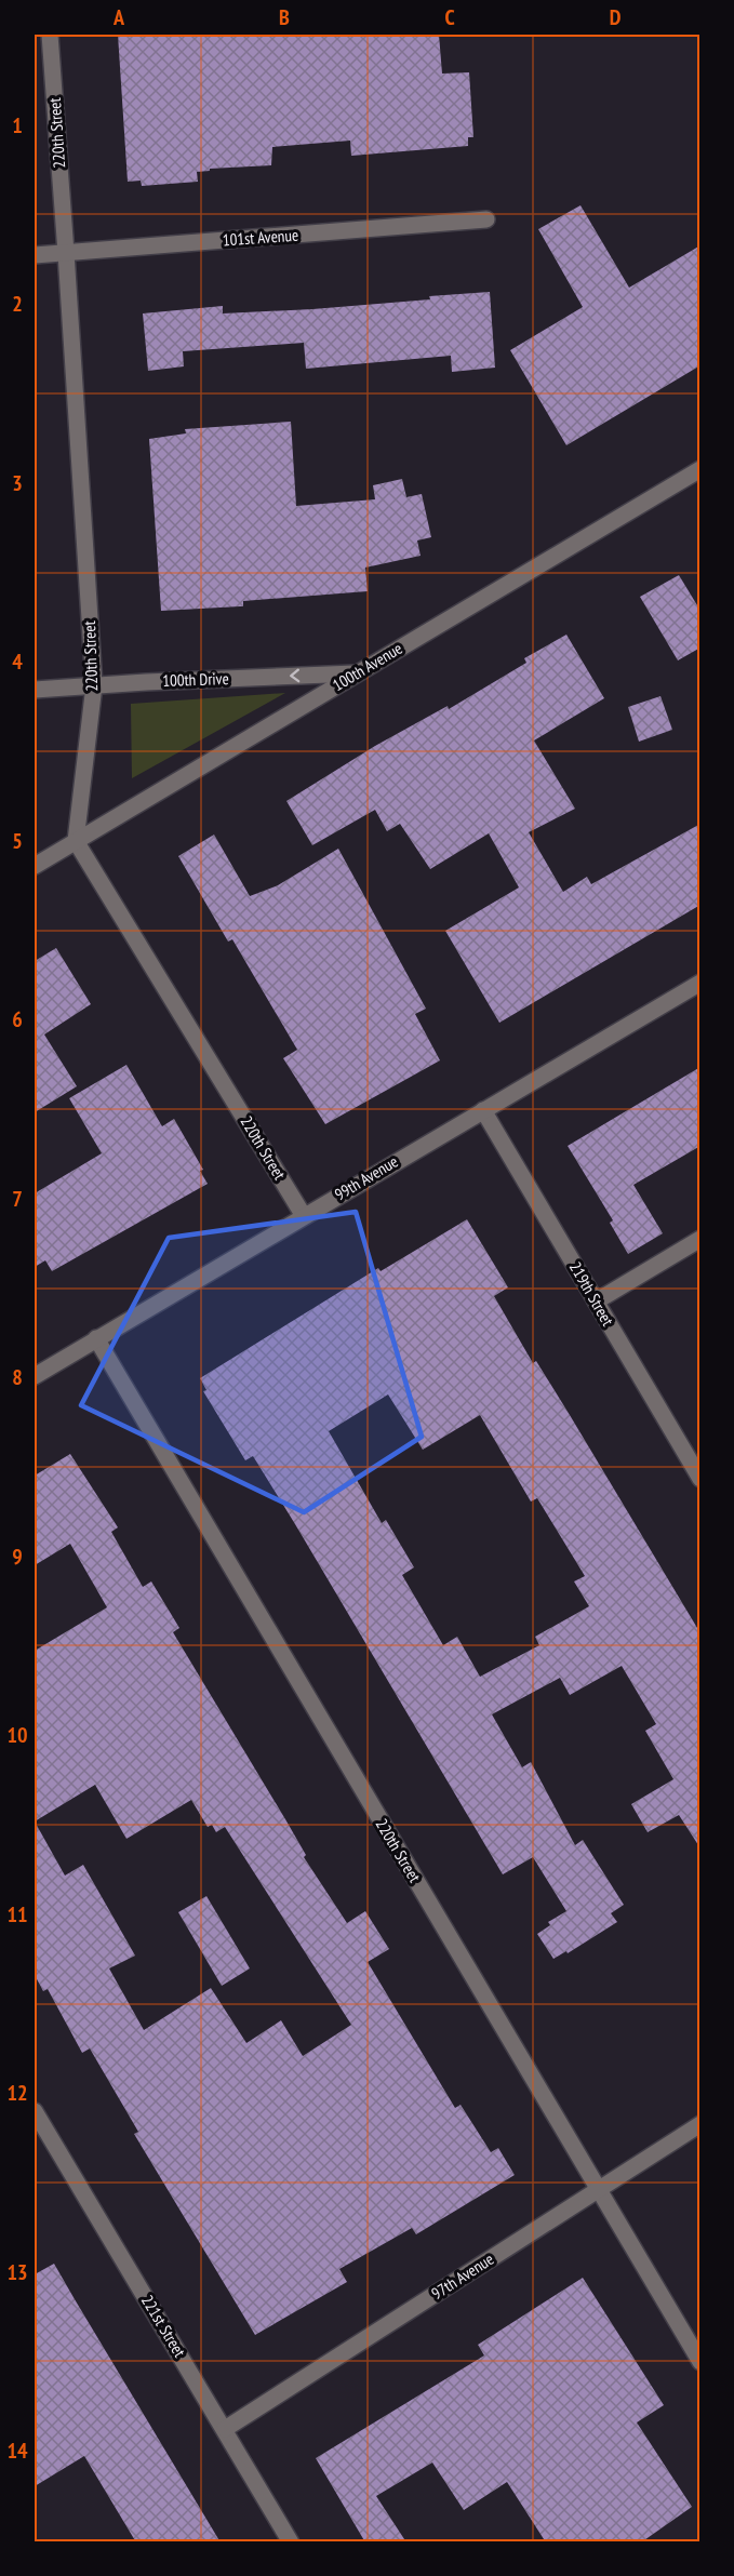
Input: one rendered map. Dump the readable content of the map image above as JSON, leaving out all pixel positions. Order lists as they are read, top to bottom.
{
  "streets": {
    "street": [
      "220th Street",
      "101st Avenue",
      "100th Avenue",
      "100th Drive",
      "99th Avenue",
      "219th Street",
      "97th Avenue",
      "221st Street"
    ]
  },
  "crossings": [
    ["220th Street", "101st Avenue"],
    ["220th Street", "100th Avenue"],
    ["220th Street", "100th Drive"],
    ["220th Street", "99th Avenue"],
    ["220th Street", "97th Avenue"],
    ["100th Avenue", "100th Drive"],
    ["99th Avenue", "219th Street"],
    ["97th Avenue", "221st Street"]
  ],
  "one_way": ["100th Drive"],
  "grid": {
    "columns": [
      "A",
      "B",
      "C",
      "D"
    ],
    "rows": [
      "1",
      "2",
      "3",
      "4",
      "5",
      "6",
      "7",
      "8",
      "9",
      "10",
      "11",
      "12",
      "13",
      "14"
    ]
  }
}
